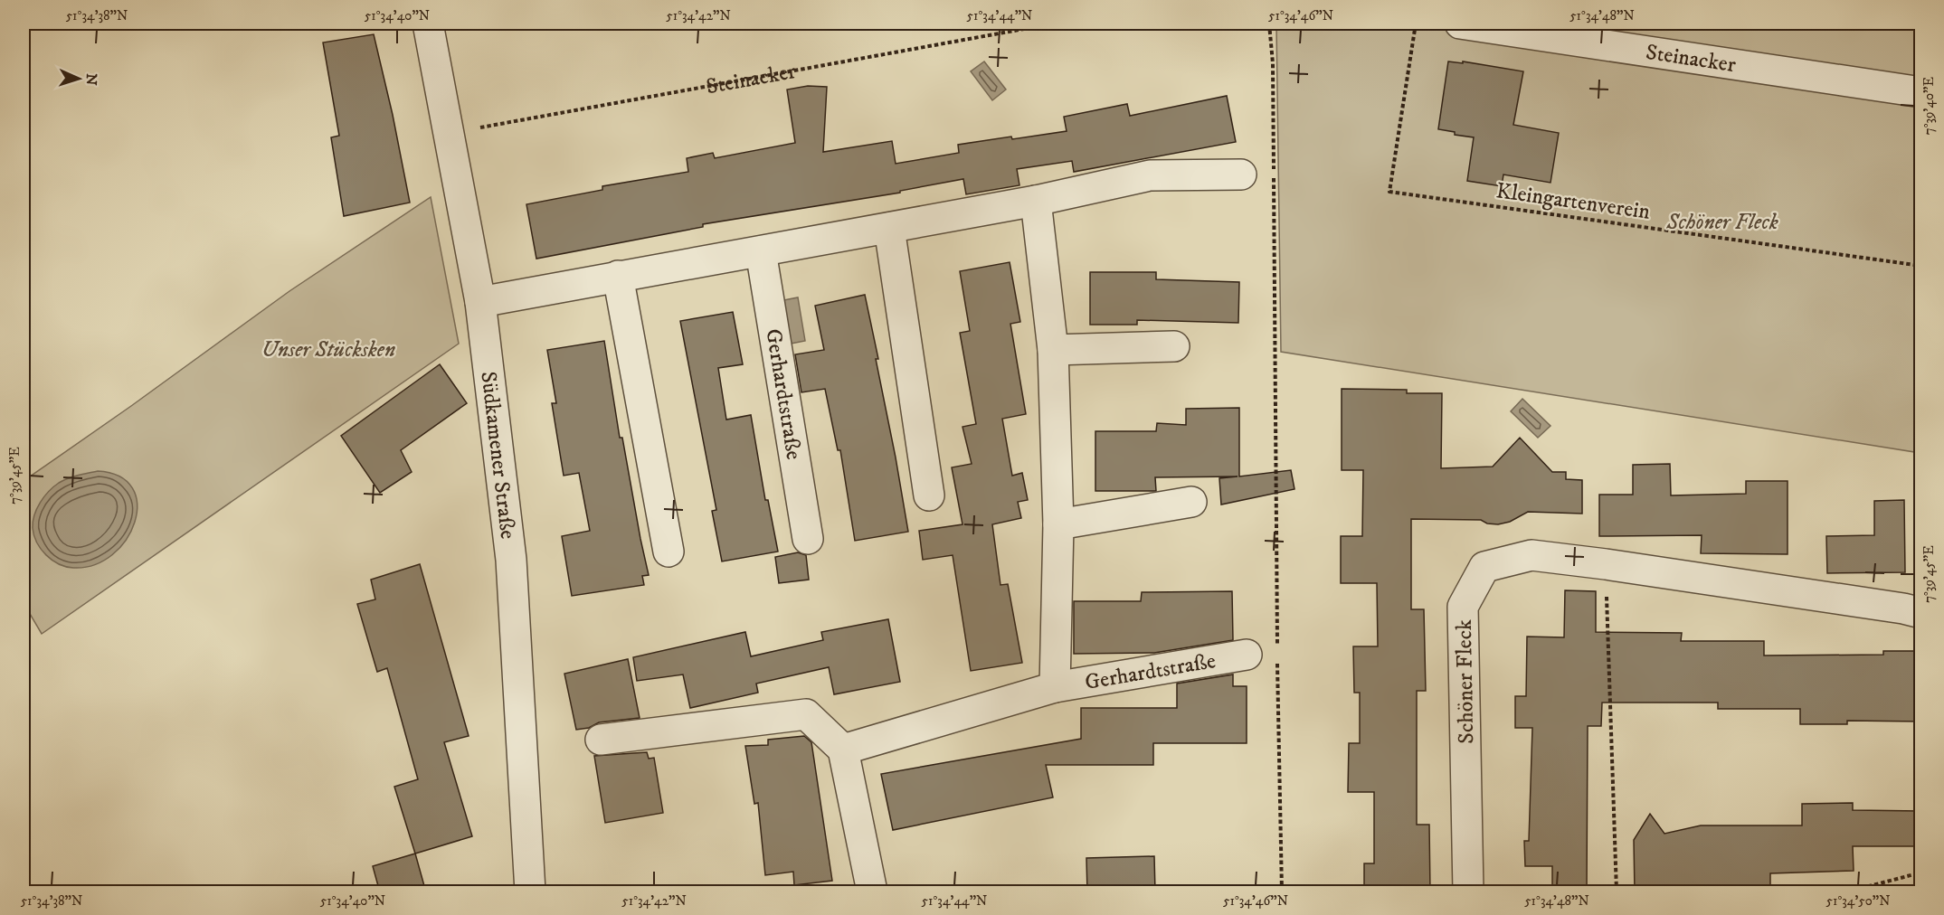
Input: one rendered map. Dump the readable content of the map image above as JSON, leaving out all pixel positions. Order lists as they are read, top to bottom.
{
  "streets": {
    "street": [
      "Steinacker",
      "Gerhardtstraße",
      "Südkamener Straße",
      "Schöner Fleck"
    ],
    "path": ["Kleingartenverein"]
  },
  "crossings": [
    ["Steinacker", "Südkamener Straße"]
  ],
  "parks": ["Schöner Fleck", "Unser Stücksken"],
  "north": "right",
  "coordinates": [
    "51°34'38\"N",
    "51°34'40\"N",
    "51°34'42\"N",
    "51°34'44\"N",
    "51°34'46\"N",
    "51°34'48\"N",
    "7°39'40\"E",
    "7°39'45\"E",
    "51°34'50\"N"
  ]
}
